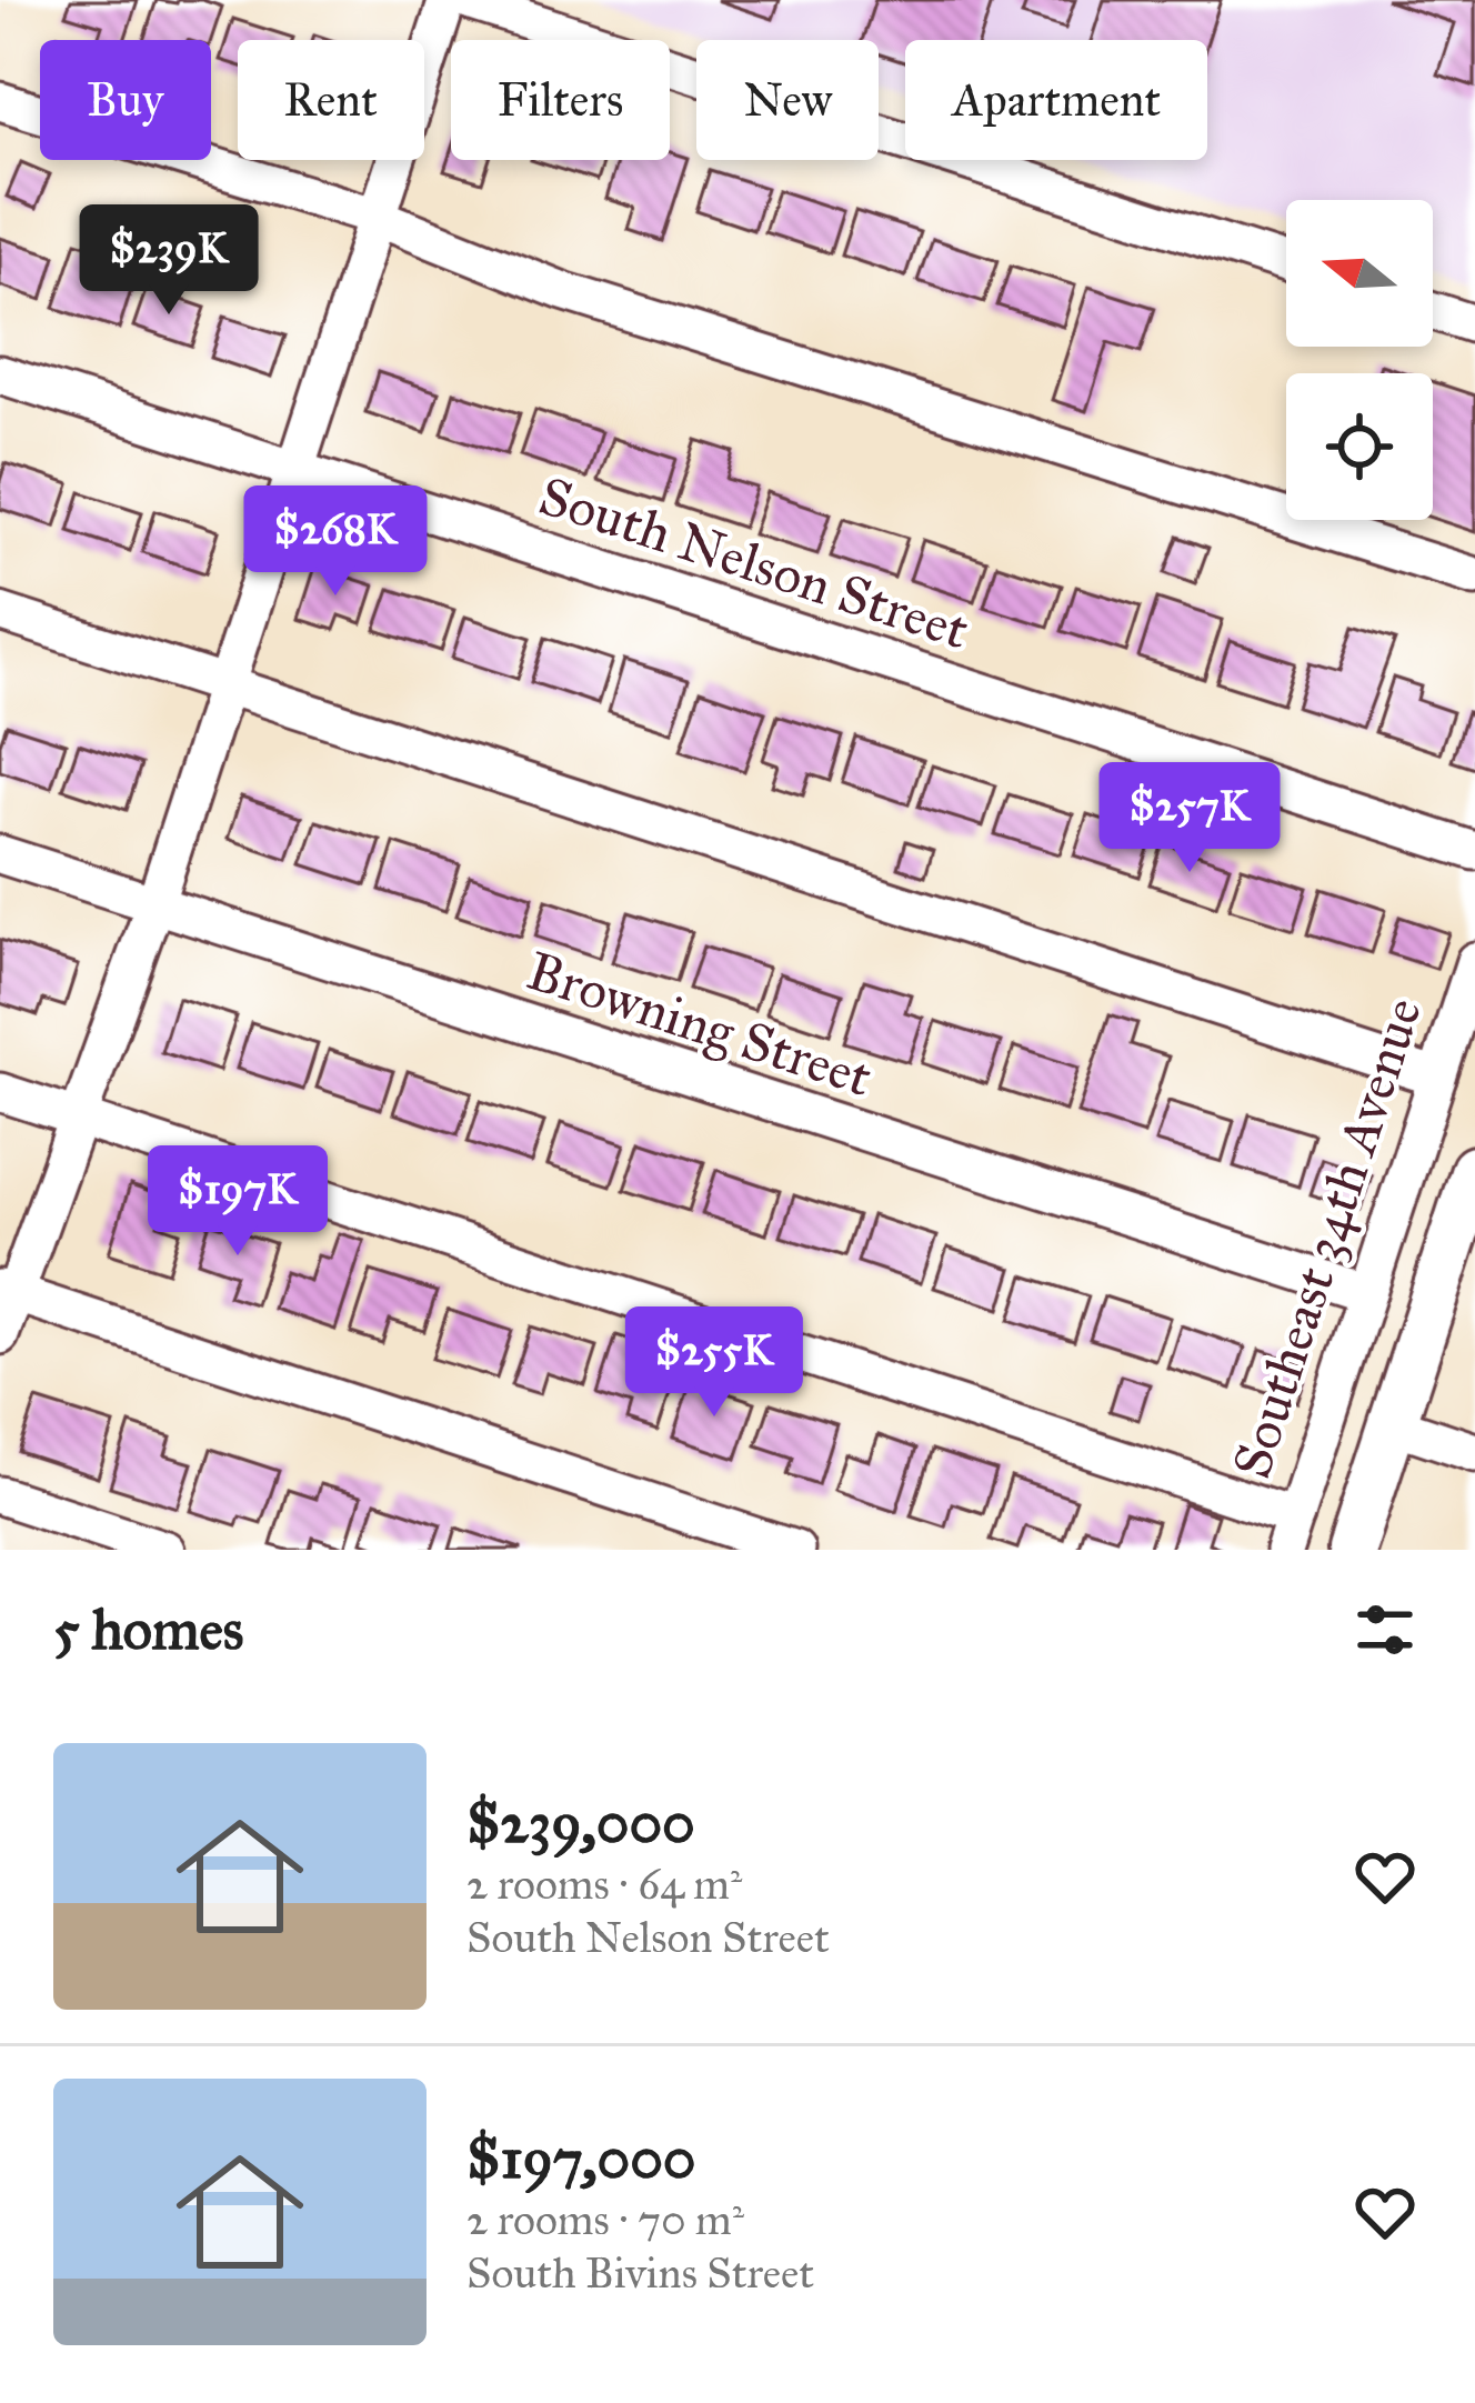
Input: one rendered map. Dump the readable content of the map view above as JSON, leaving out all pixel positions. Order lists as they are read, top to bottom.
{
  "streets": {
    "street": ["South Nelson Street", "Browning Street", "Southeast 34th Avenue"]
  },
  "crossings": [
    ["Browning Street", "Southeast 34th Avenue"]
  ],
  "north": "left",
  "page": {
    "chip": [
      "Buy",
      "Rent",
      "Filters",
      "New",
      "Apartment"
    ],
    "price": [
      "$239K",
      "$268K",
      "$257K",
      "$197K",
      "$255K"
    ],
    "heading": "5 homes",
    "list": [
      {
        "name": "$239,000",
        "note": "2 rooms · 64 m² · South Nelson Street"
      },
      {
        "name": "$197,000",
        "note": "2 rooms · 70 m² · South Bivins Street"
      }
    ]
  }
}
